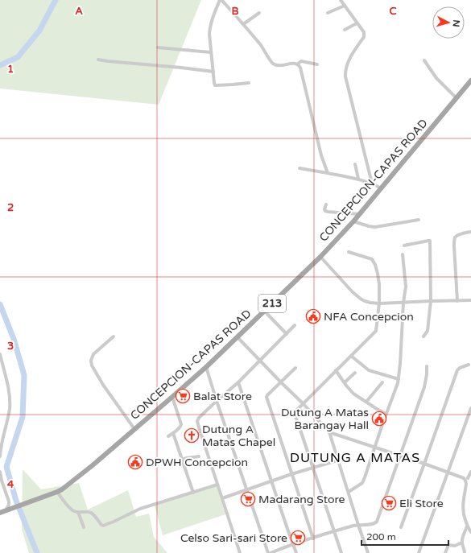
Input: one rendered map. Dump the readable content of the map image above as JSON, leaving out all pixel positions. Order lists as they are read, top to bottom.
{
  "streets": {
    "main road": ["CONCEPCION-CAPAS ROAD", "213"]
  },
  "districts": ["DUTUNG A MATAS"],
  "places": {
    "public building": ["NFA Concepcion", "Dutung A Matas Barangay Hall", "DPWH Concepcion"],
    "supermarket": [
      "Balat Store",
      "Madarang Store",
      "Eli Store",
      "Celso Sari-sari Store"
    ],
    "church": ["Dutung A Matas Chapel"]
  },
  "scale_bar": "200 m",
  "north": "right",
  "grid": {
    "columns": ["A", "B", "C"],
    "rows": [
      "1",
      "2",
      "3",
      "4"
    ]
  }
}
